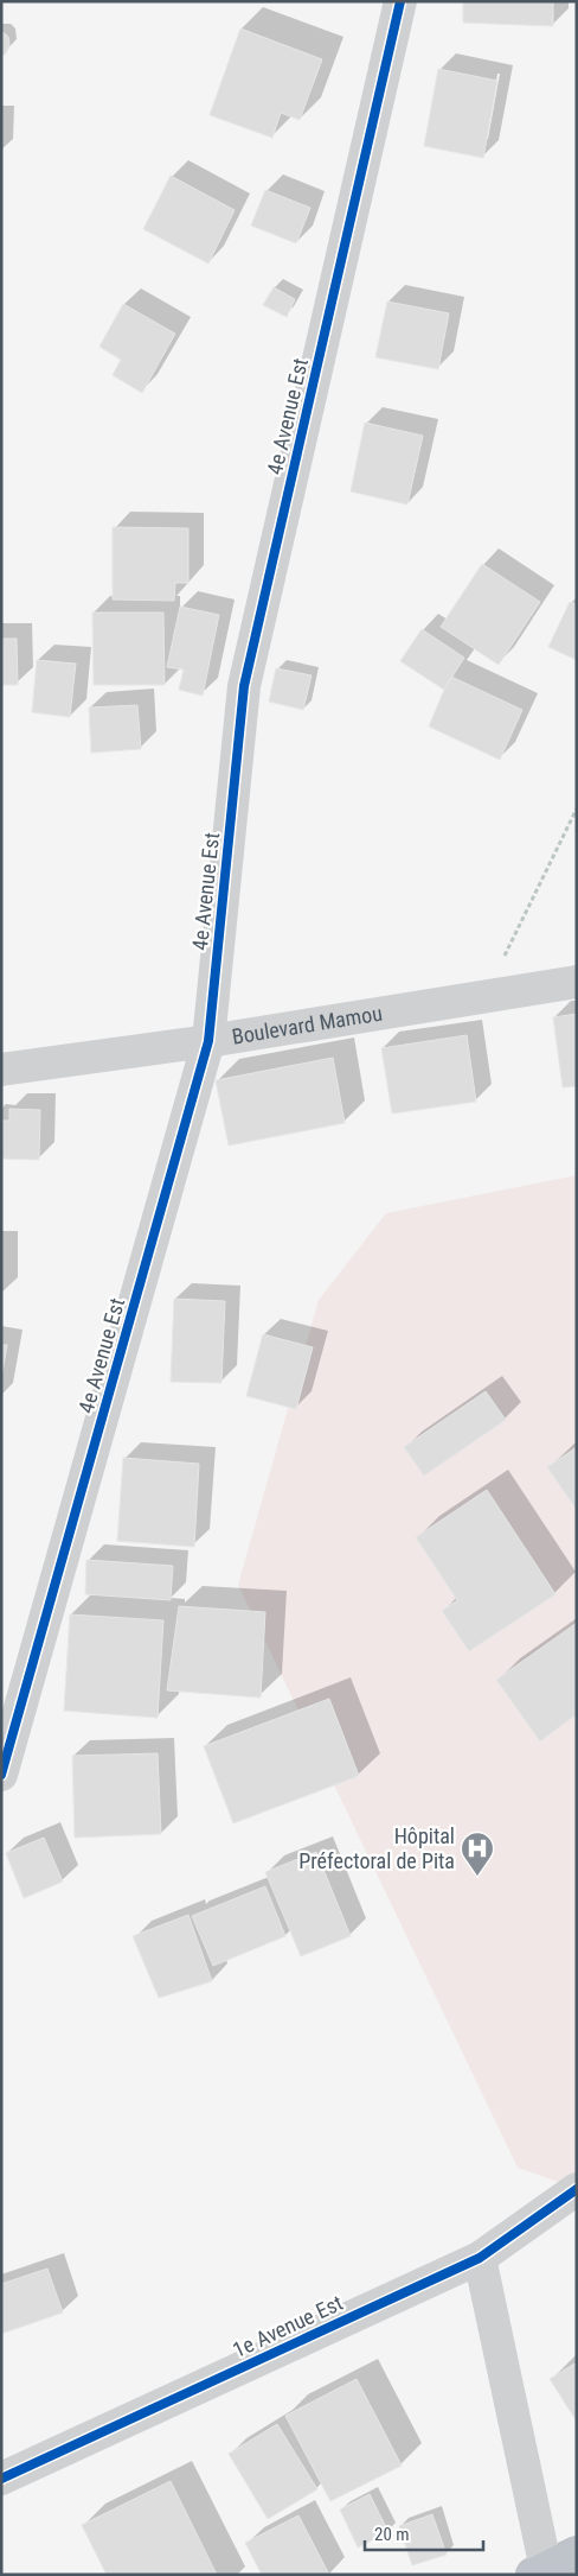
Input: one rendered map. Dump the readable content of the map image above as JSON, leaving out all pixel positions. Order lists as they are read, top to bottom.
{
  "streets": {
    "street": ["4e Avenue Est", "Boulevard Mamou", "1e Avenue Est"]
  },
  "crossings": [
    ["4e Avenue Est", "Boulevard Mamou"]
  ],
  "places": {
    "hospital": ["Hôpital Préfectoral de Pita"]
  },
  "scale_bar": "20 m"
}
